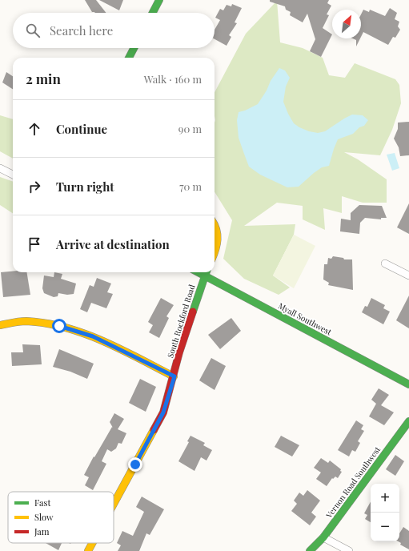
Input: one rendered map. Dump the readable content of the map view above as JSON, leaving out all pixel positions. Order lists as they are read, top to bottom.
{
  "streets": {
    "street": ["Myall Southwest", "South Rockford Road", "Vernon Road Southwest"]
  },
  "crossings": [
    ["Myall Southwest", "South Rockford Road"]
  ],
  "legend": ["Fast", "Slow", "Jam"],
  "north": "top right",
  "page": {
    "search": "Search here",
    "heading": ["2 min", "Walk · 160 m"],
    "list": [
      ["Continue", "90 m"],
      ["Turn right", "70 m"],
      "Arrive at destination"
    ],
    "map_buttons": ["+", "−"]
  }
}
